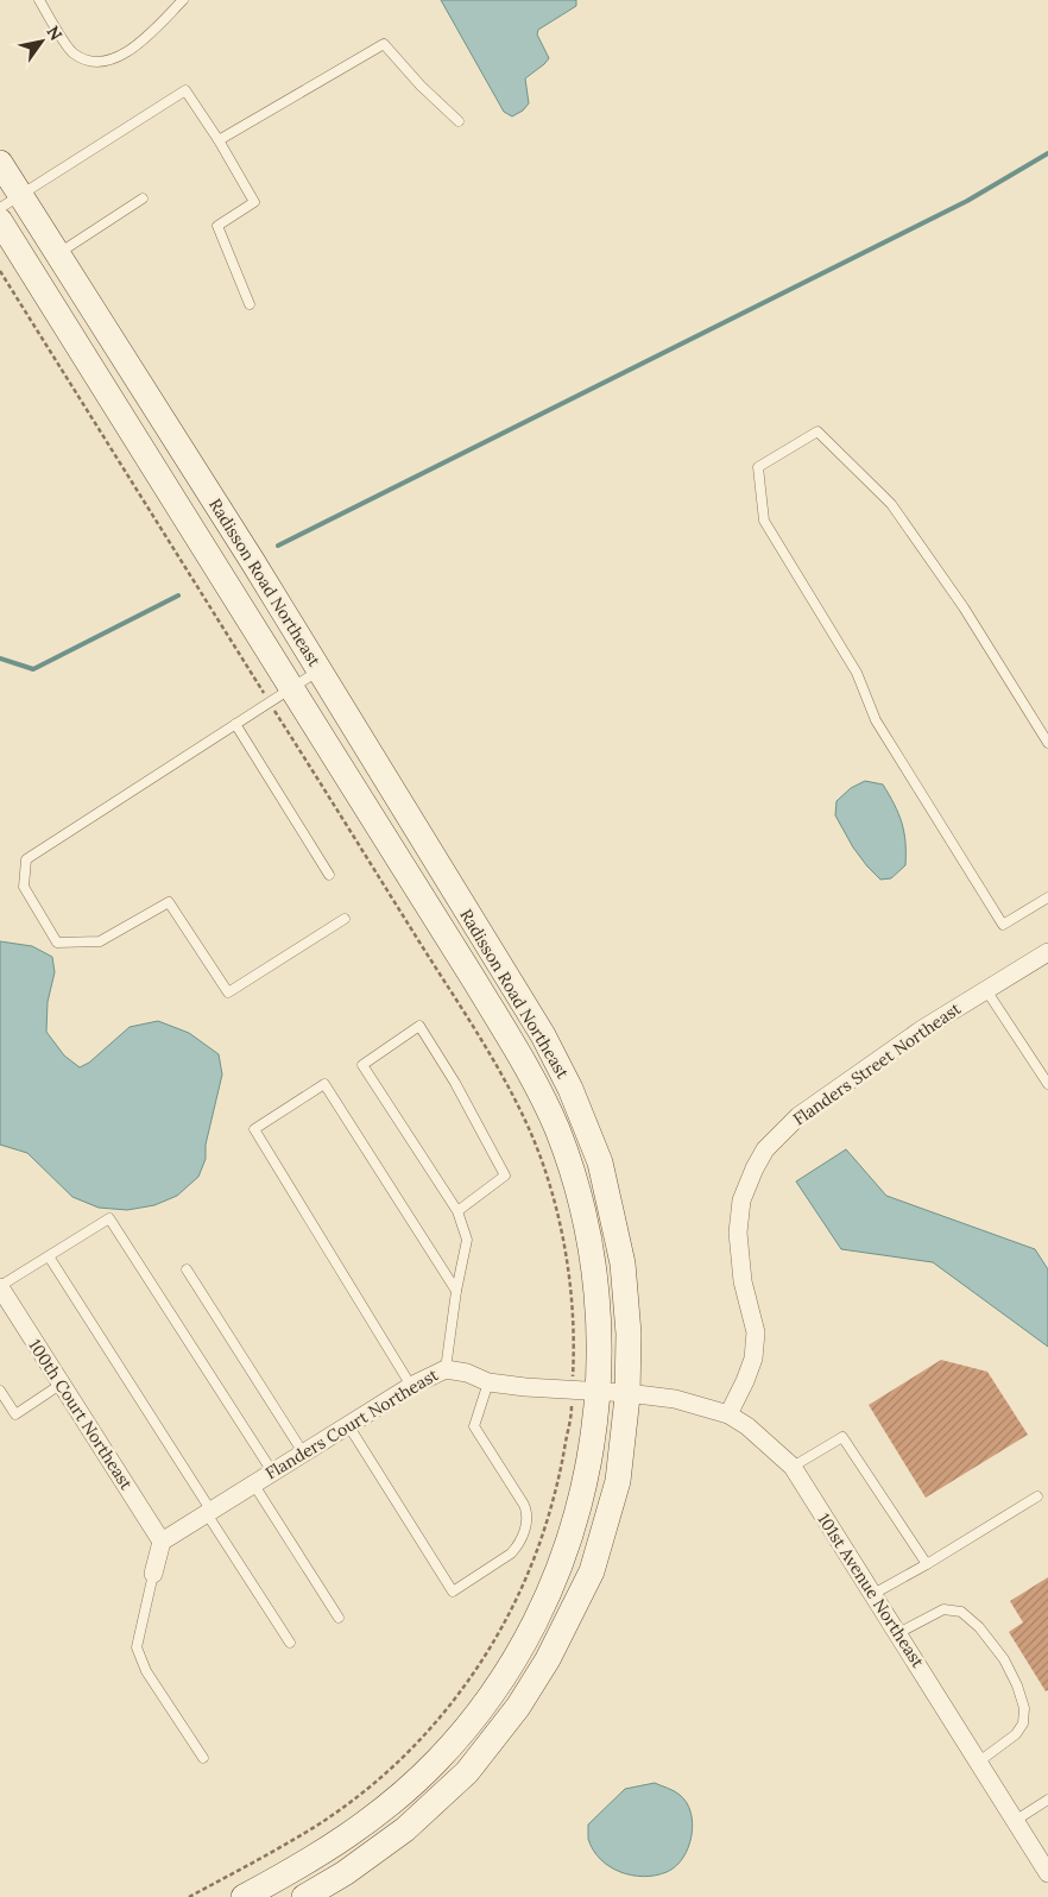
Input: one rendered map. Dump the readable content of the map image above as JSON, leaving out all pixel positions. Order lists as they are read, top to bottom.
{
  "streets": {
    "main road": ["Radisson Road Northeast"],
    "street": [
      "Flanders Street Northeast",
      "100th Court Northeast",
      "Flanders Court Northeast",
      "101st Avenue Northeast"
    ]
  },
  "crossings": [
    ["Radisson Road Northeast", "Flanders Court Northeast"],
    ["Radisson Road Northeast", "101st Avenue Northeast"],
    ["Flanders Street Northeast", "101st Avenue Northeast"],
    ["100th Court Northeast", "Flanders Court Northeast"],
    ["Flanders Court Northeast", "101st Avenue Northeast"]
  ],
  "north": "top right"
}
